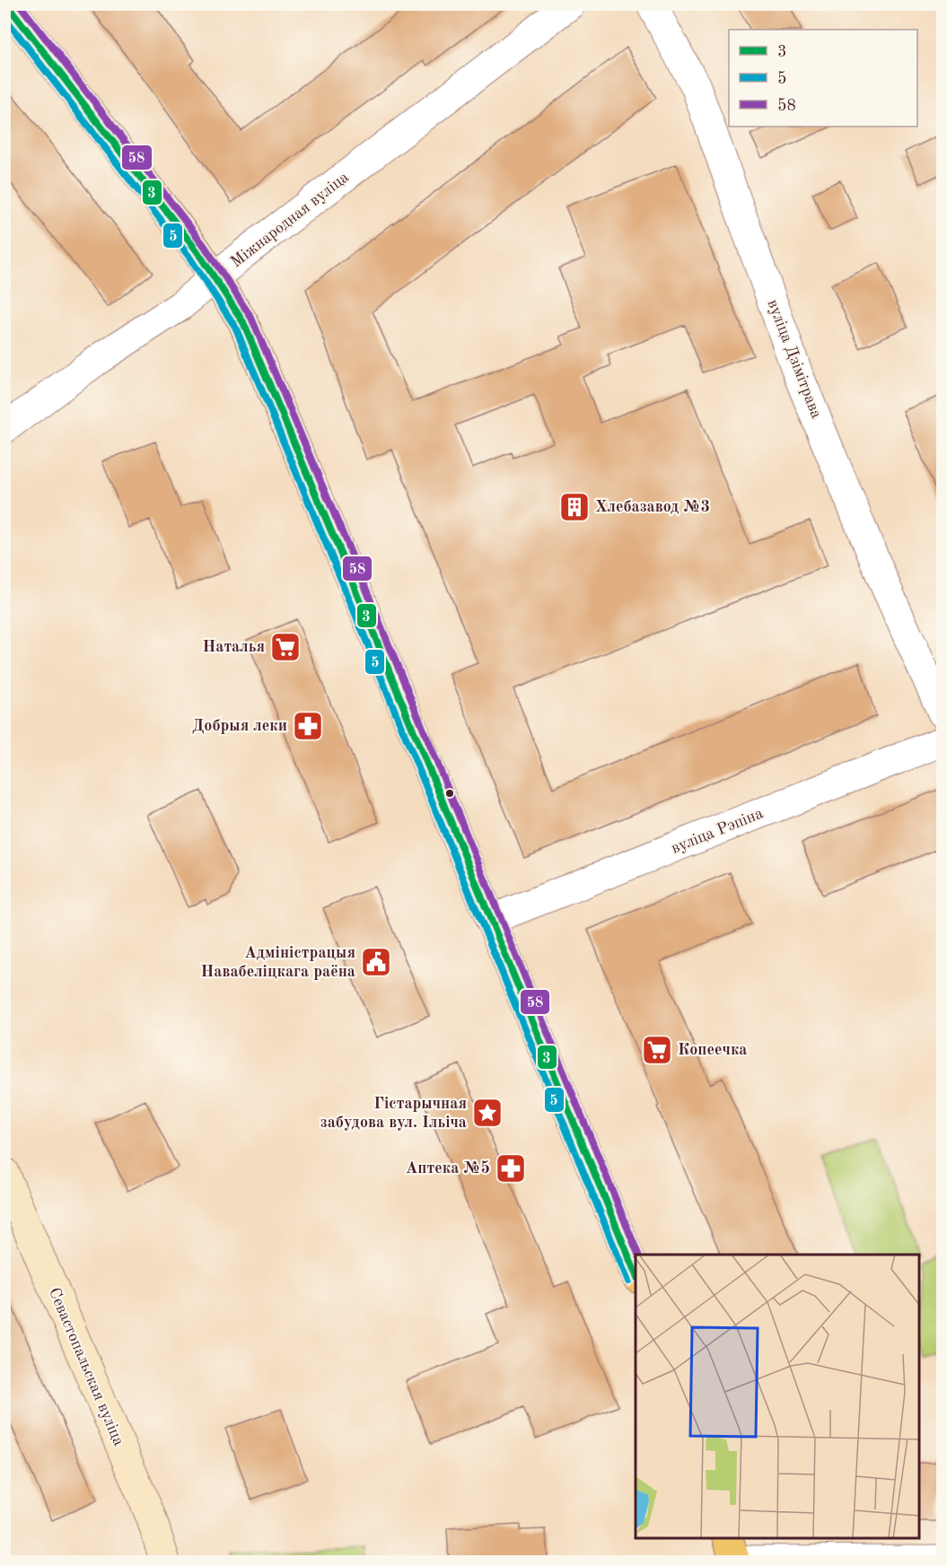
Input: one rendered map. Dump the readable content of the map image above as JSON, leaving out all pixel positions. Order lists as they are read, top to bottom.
{
  "streets": {
    "street": [
      "Міжнародная вуліца",
      "вуліца Дзімітрава",
      "вуліца Рэпіна",
      "Севастопальская вуліца"
    ]
  },
  "places": {
    "building": ["Хлебазавод №3"],
    "supermarket": ["Наталья", "Копеечка"],
    "pharmacy": ["Добрыя леки", "Аптека №5"],
    "public building": ["Адміністрацыя Навабеліцкага раёна"],
    "place": ["Гістарычная забудова вул. Ільіча"]
  },
  "lines": ["transit line 3", "transit line 58", "transit line 5"],
  "legend": ["3", "5", "58"]
}
